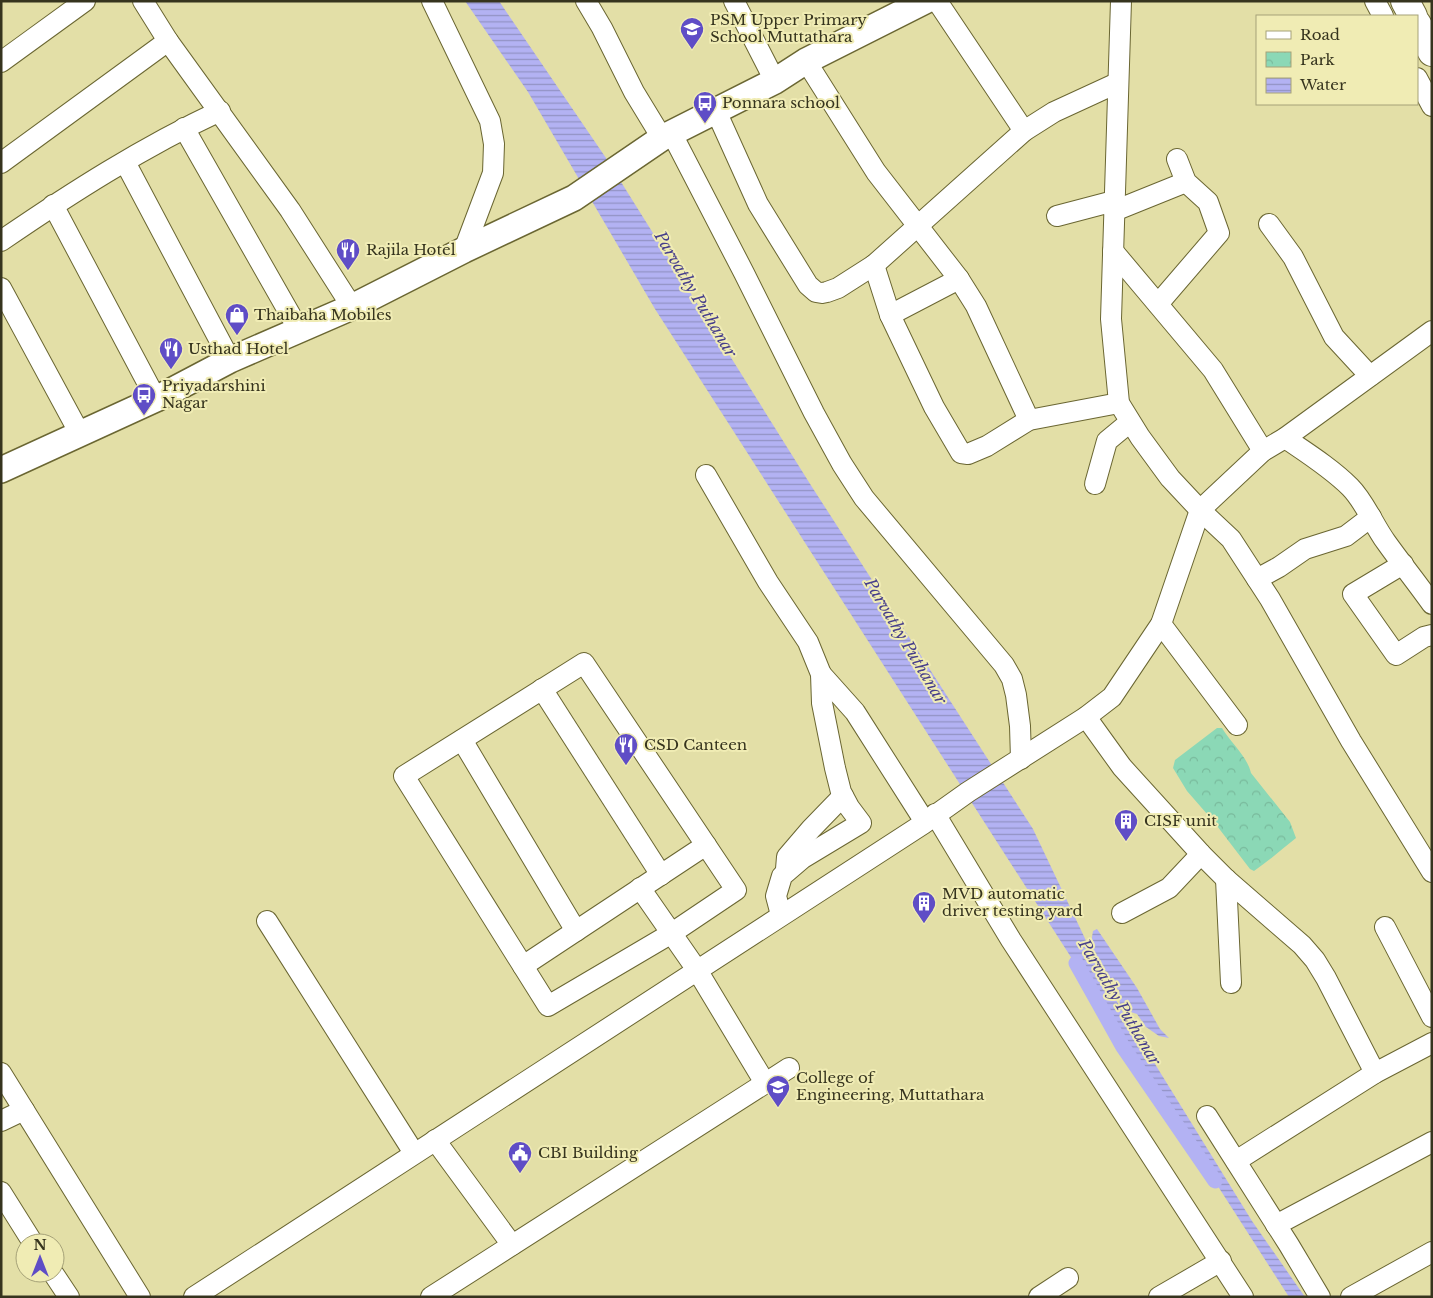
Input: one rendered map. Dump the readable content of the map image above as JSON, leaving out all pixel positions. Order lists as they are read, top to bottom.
{
  "water": ["Parvathy Puthanar"],
  "places": {
    "school or university": ["PSM Upper Primary School Muttathara", "College of Engineering, Muttathara"],
    "bus stop": ["Ponnara school", "Priyadarshini Nagar"],
    "restaurant": ["Rajila Hotel", "Usthad Hotel", "CSD Canteen"],
    "shop": ["Thaibaha Mobiles"],
    "building": ["CISF unit", "MVD automatic driver testing yard"],
    "public building": ["CBI Building"]
  },
  "legend": ["Road", "Park", "Water"],
  "north": "top"
}
